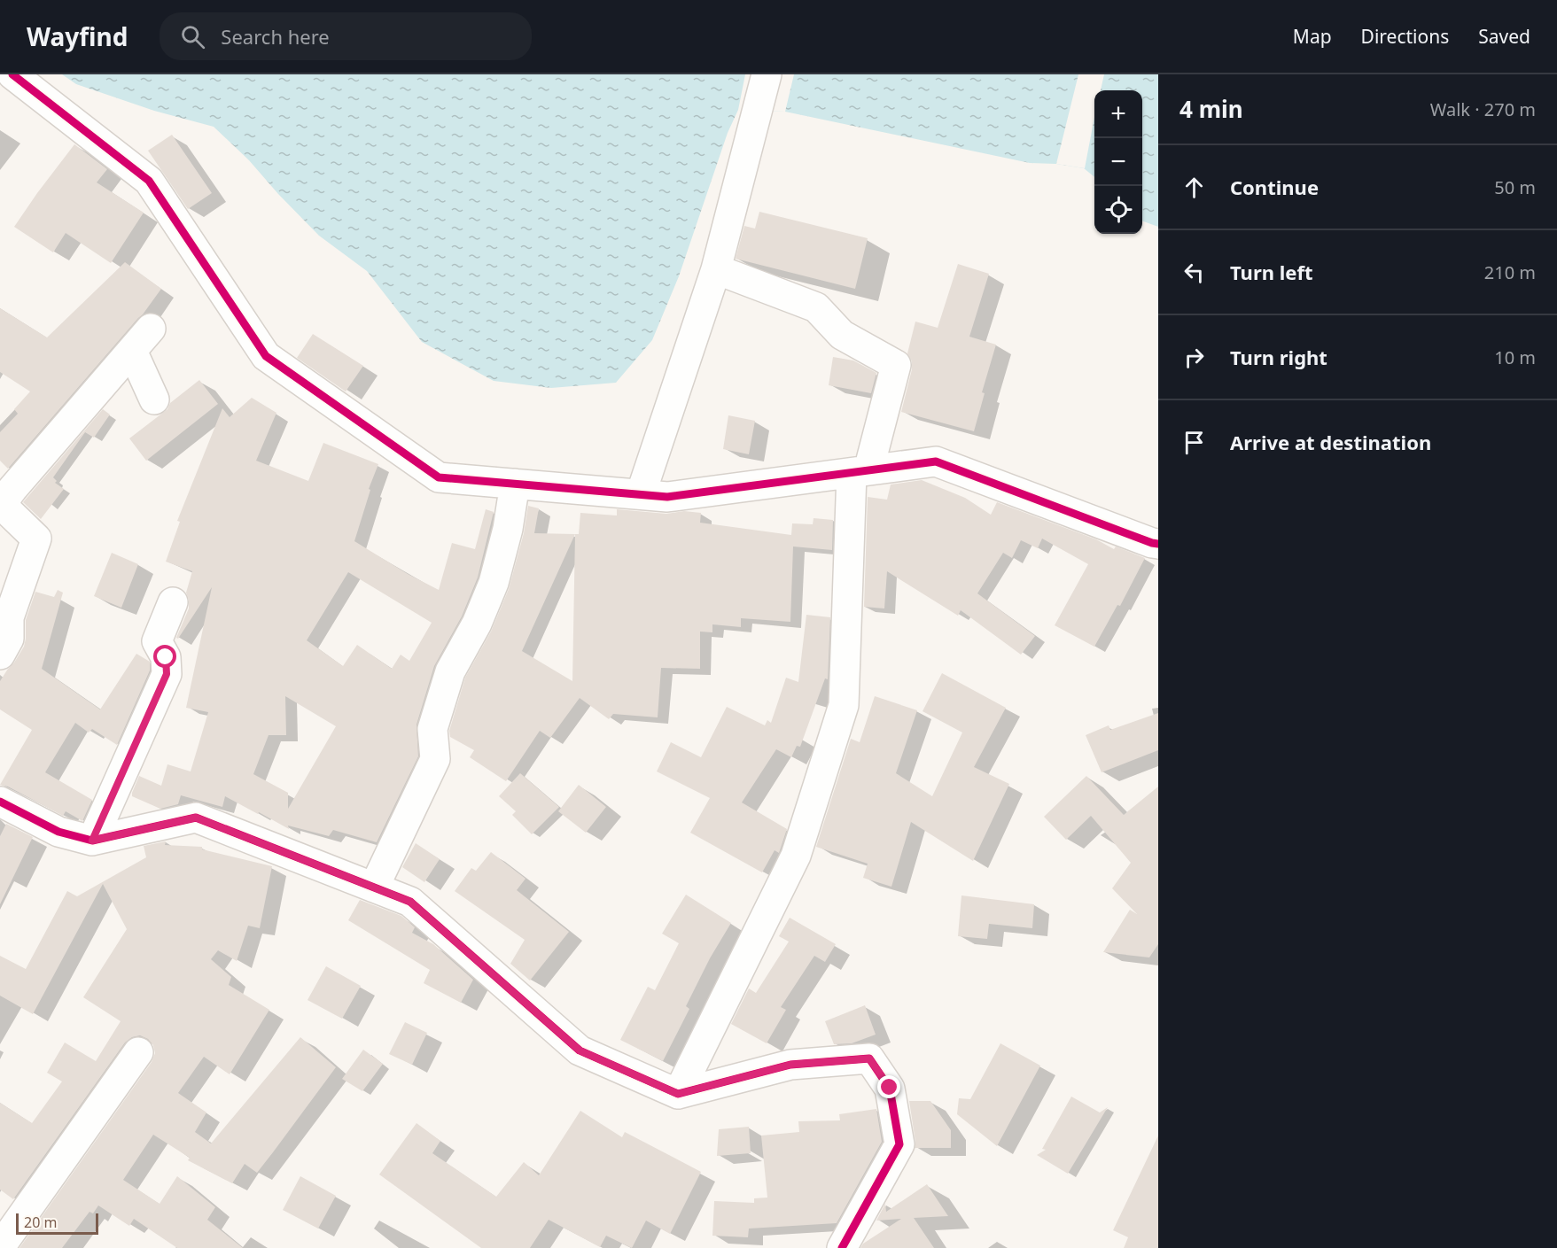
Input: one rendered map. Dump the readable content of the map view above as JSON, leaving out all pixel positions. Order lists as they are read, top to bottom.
{
  "scale_bar": "20 m",
  "page": {
    "header": "Wayfind",
    "search": "Search here",
    "nav": ["Map", "Directions", "Saved"],
    "heading": ["4 min", "Walk · 270 m"],
    "map_buttons": ["+", "−"],
    "list": [
      ["Continue", "50 m"],
      ["Turn left", "210 m"],
      ["Turn right", "10 m"],
      "Arrive at destination"
    ],
    "scale": "20 m"
  }
}
